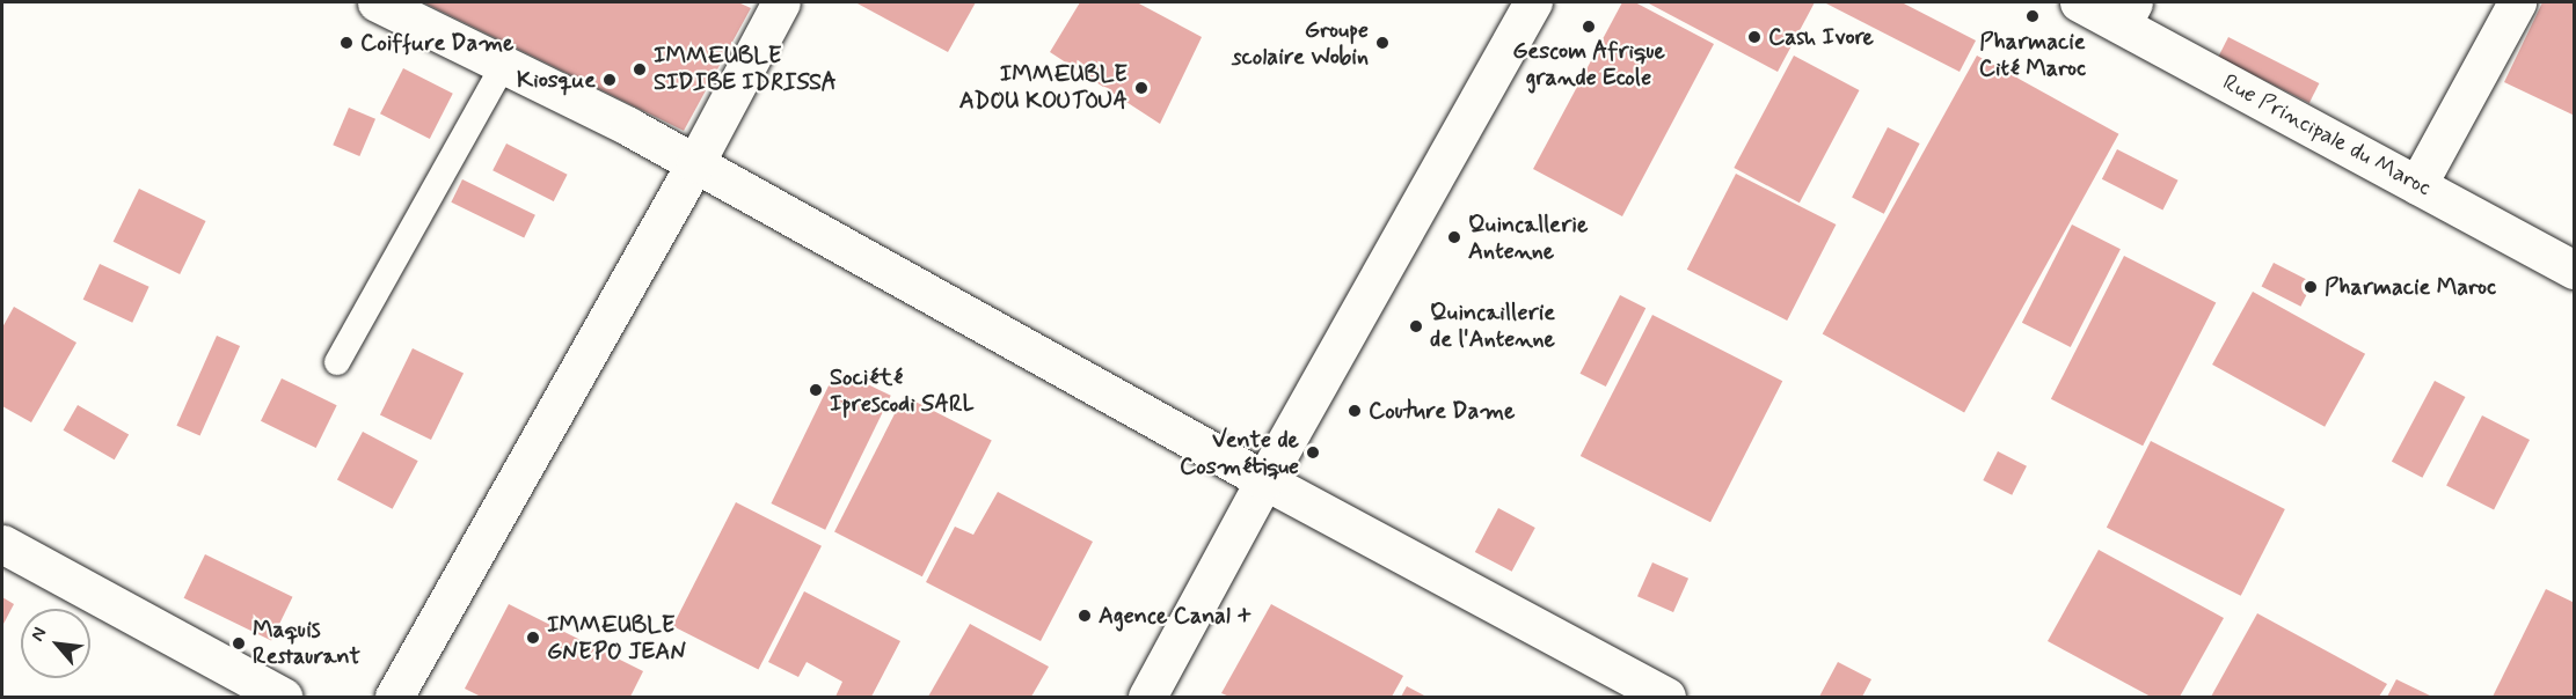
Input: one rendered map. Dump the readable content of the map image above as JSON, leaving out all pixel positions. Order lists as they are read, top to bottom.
{
  "streets": {
    "street": ["Rue Principale du Maroc"]
  },
  "places": [
    "Pharmacie Cité Maroc",
    "Gescom Afrique grande Ecole",
    "Cash Ivore",
    "Coiffure Dame",
    "Groupe scolaire Wobin",
    "IMMEUBLE SIDIBE IDRISSA",
    "Kiosque",
    "IMMEUBLE ADOU KOUTOUA",
    "Quincallerie Antenne",
    "Pharmacie Maroc",
    "Quincaillerie de l'Antenne",
    "Société Iprescodi SARL",
    "Couture Dame",
    "Vente de Cosmétique",
    "Agence Canal +",
    "IMMEUBLE GNEPO JEAN",
    "Maquis Restaurant"
  ],
  "north": "top left"
}
